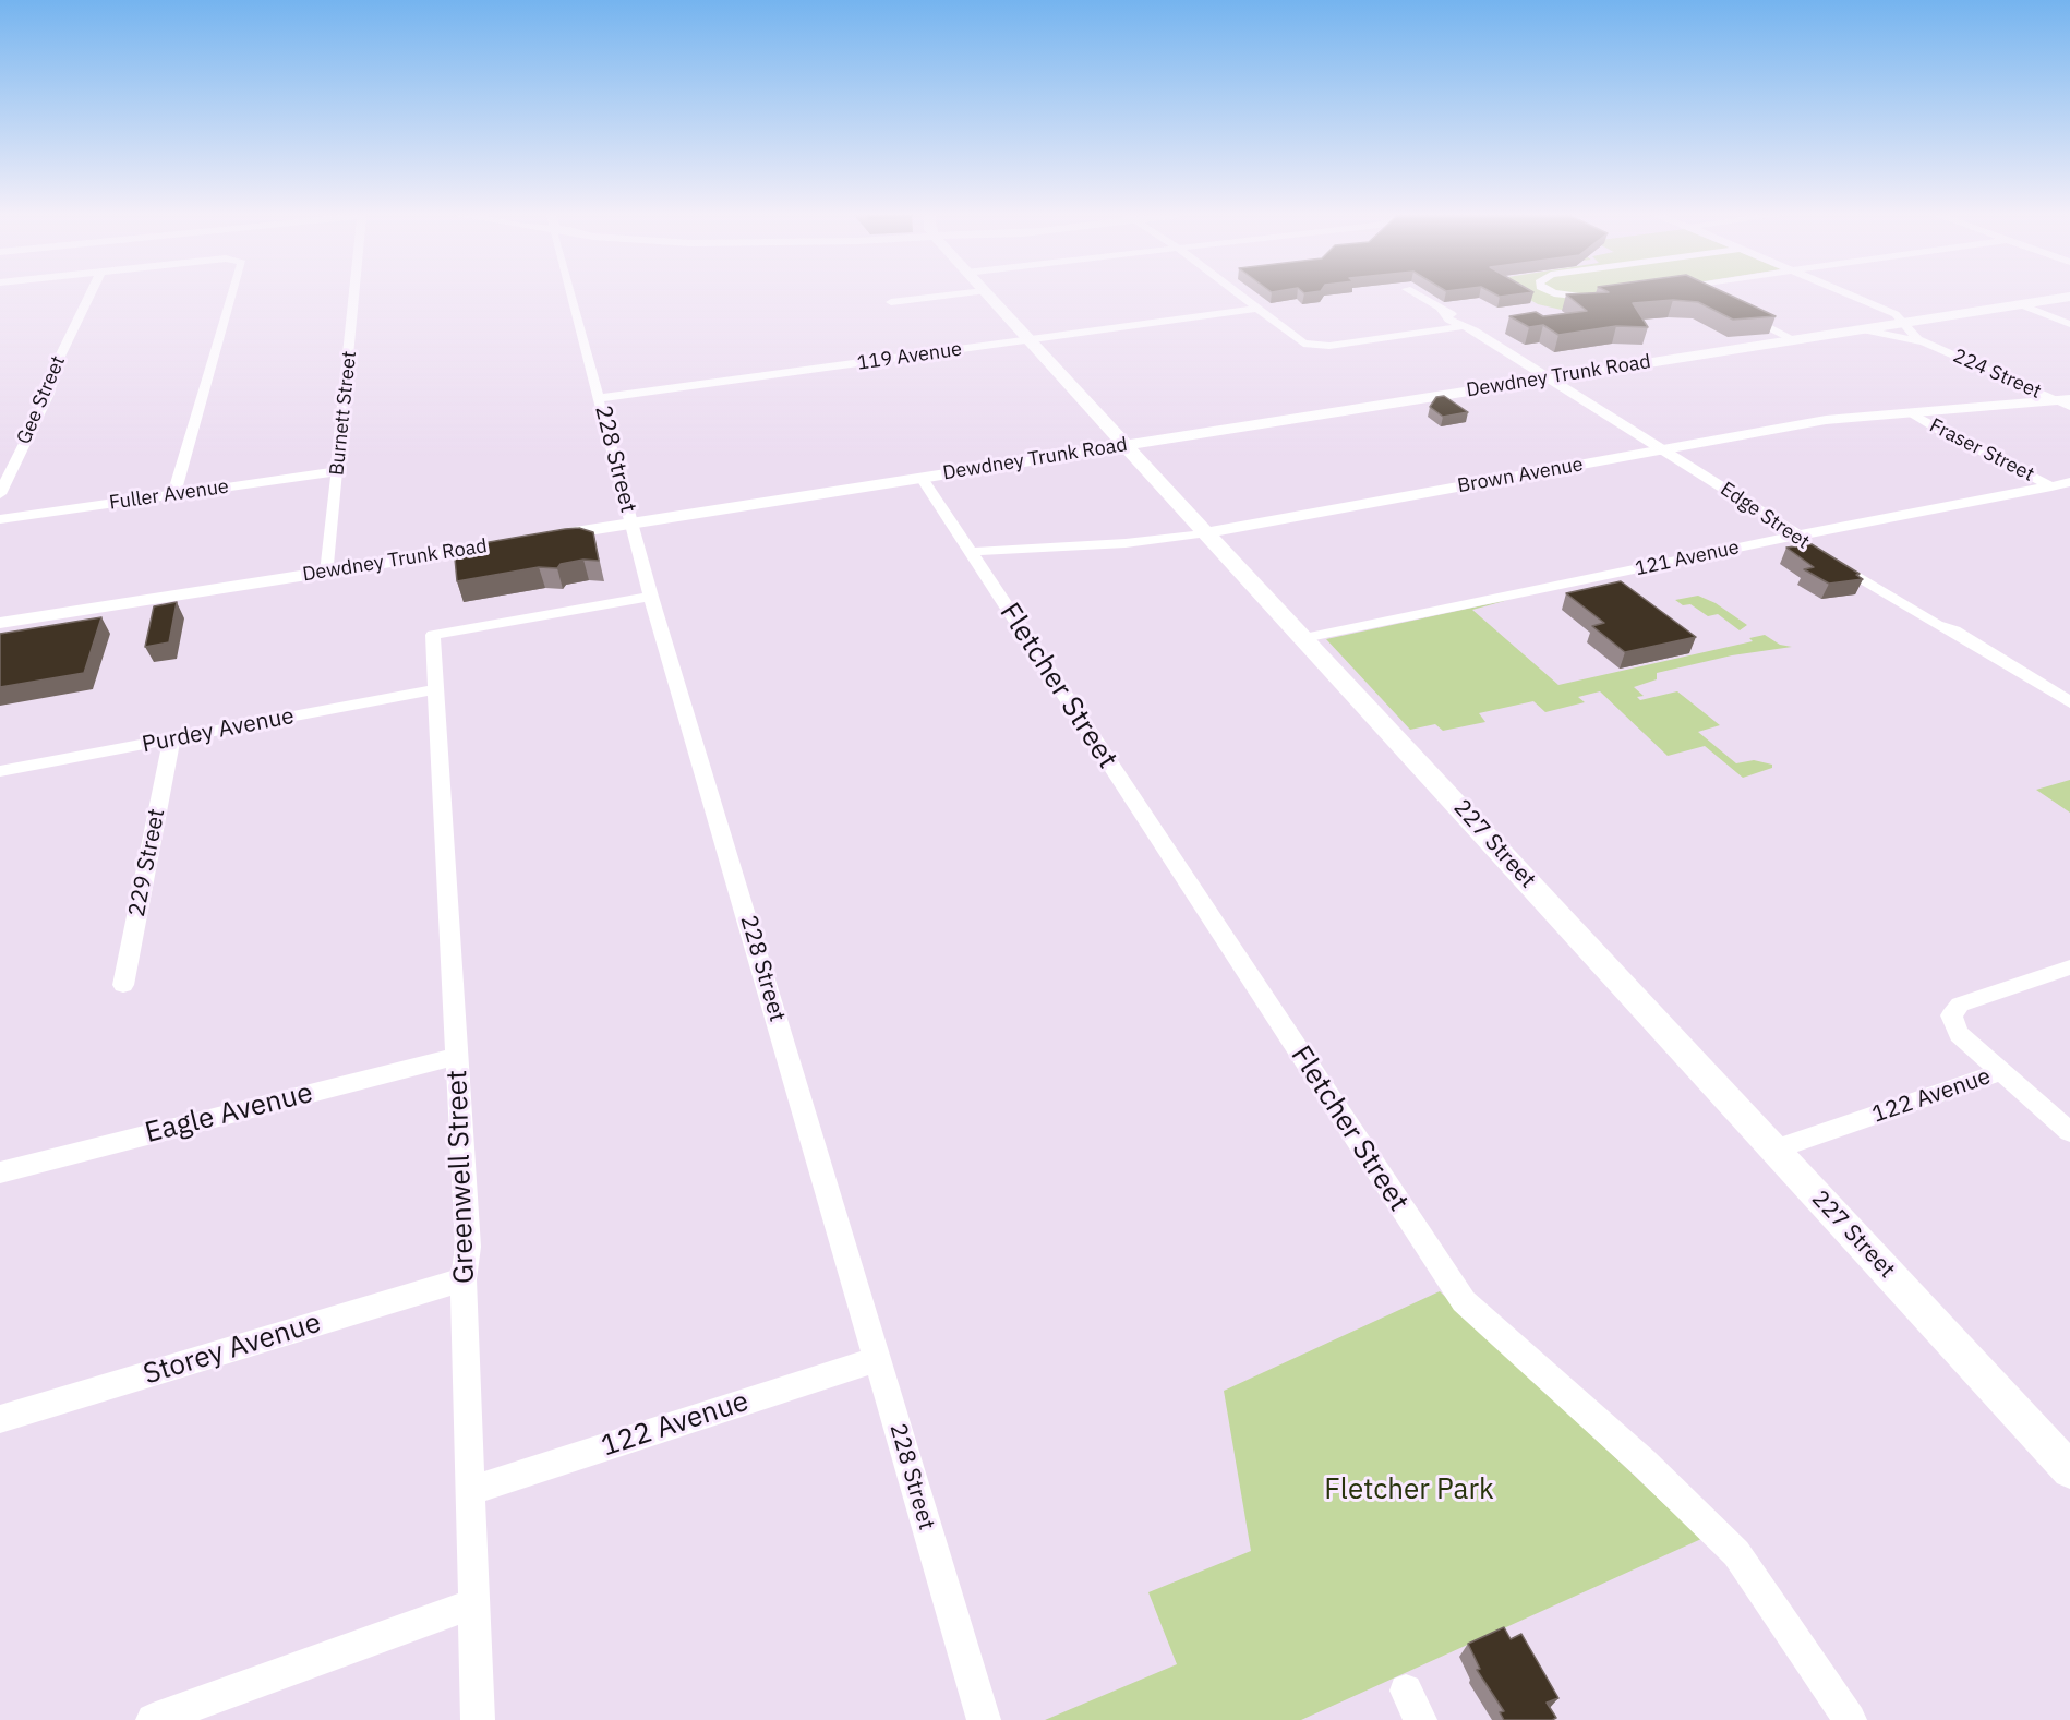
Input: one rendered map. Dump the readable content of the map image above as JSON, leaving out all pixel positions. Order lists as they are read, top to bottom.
{
  "streets": {
    "main road": ["Dewdney Trunk Road", "Brown Avenue", "227 Street"],
    "street": [
      "119 Avenue",
      "224 Street",
      "Gee Street",
      "Burnett Street",
      "Fraser Street",
      "228 Street",
      "Fuller Avenue",
      "Edge Street",
      "121 Avenue",
      "Fletcher Street",
      "Purdey Avenue",
      "229 Street",
      "122 Avenue",
      "Eagle Avenue",
      "Greenwell Street",
      "Storey Avenue"
    ]
  },
  "crossings": [
    ["119 Avenue", "228 Street"],
    ["119 Avenue", "227 Street"],
    ["224 Street", "Dewdney Trunk Road"],
    ["224 Street", "Brown Avenue"],
    ["Dewdney Trunk Road", "Burnett Street"],
    ["Dewdney Trunk Road", "228 Street"],
    ["Dewdney Trunk Road", "Edge Street"],
    ["Dewdney Trunk Road", "Fletcher Street"],
    ["Dewdney Trunk Road", "227 Street"],
    ["Burnett Street", "Fuller Avenue"],
    ["Fraser Street", "Brown Avenue"],
    ["Fraser Street", "121 Avenue"],
    ["228 Street", "122 Avenue"],
    ["228 Street", "Greenwell Street"],
    ["Brown Avenue", "Edge Street"],
    ["Brown Avenue", "Fletcher Street"],
    ["Brown Avenue", "227 Street"],
    ["Edge Street", "121 Avenue"],
    ["121 Avenue", "227 Street"],
    ["Purdey Avenue", "229 Street"],
    ["Purdey Avenue", "Greenwell Street"],
    ["227 Street", "122 Avenue"],
    ["122 Avenue", "Greenwell Street"],
    ["Eagle Avenue", "Greenwell Street"],
    ["Greenwell Street", "Storey Avenue"]
  ],
  "parks": ["Fletcher Park"]
}
